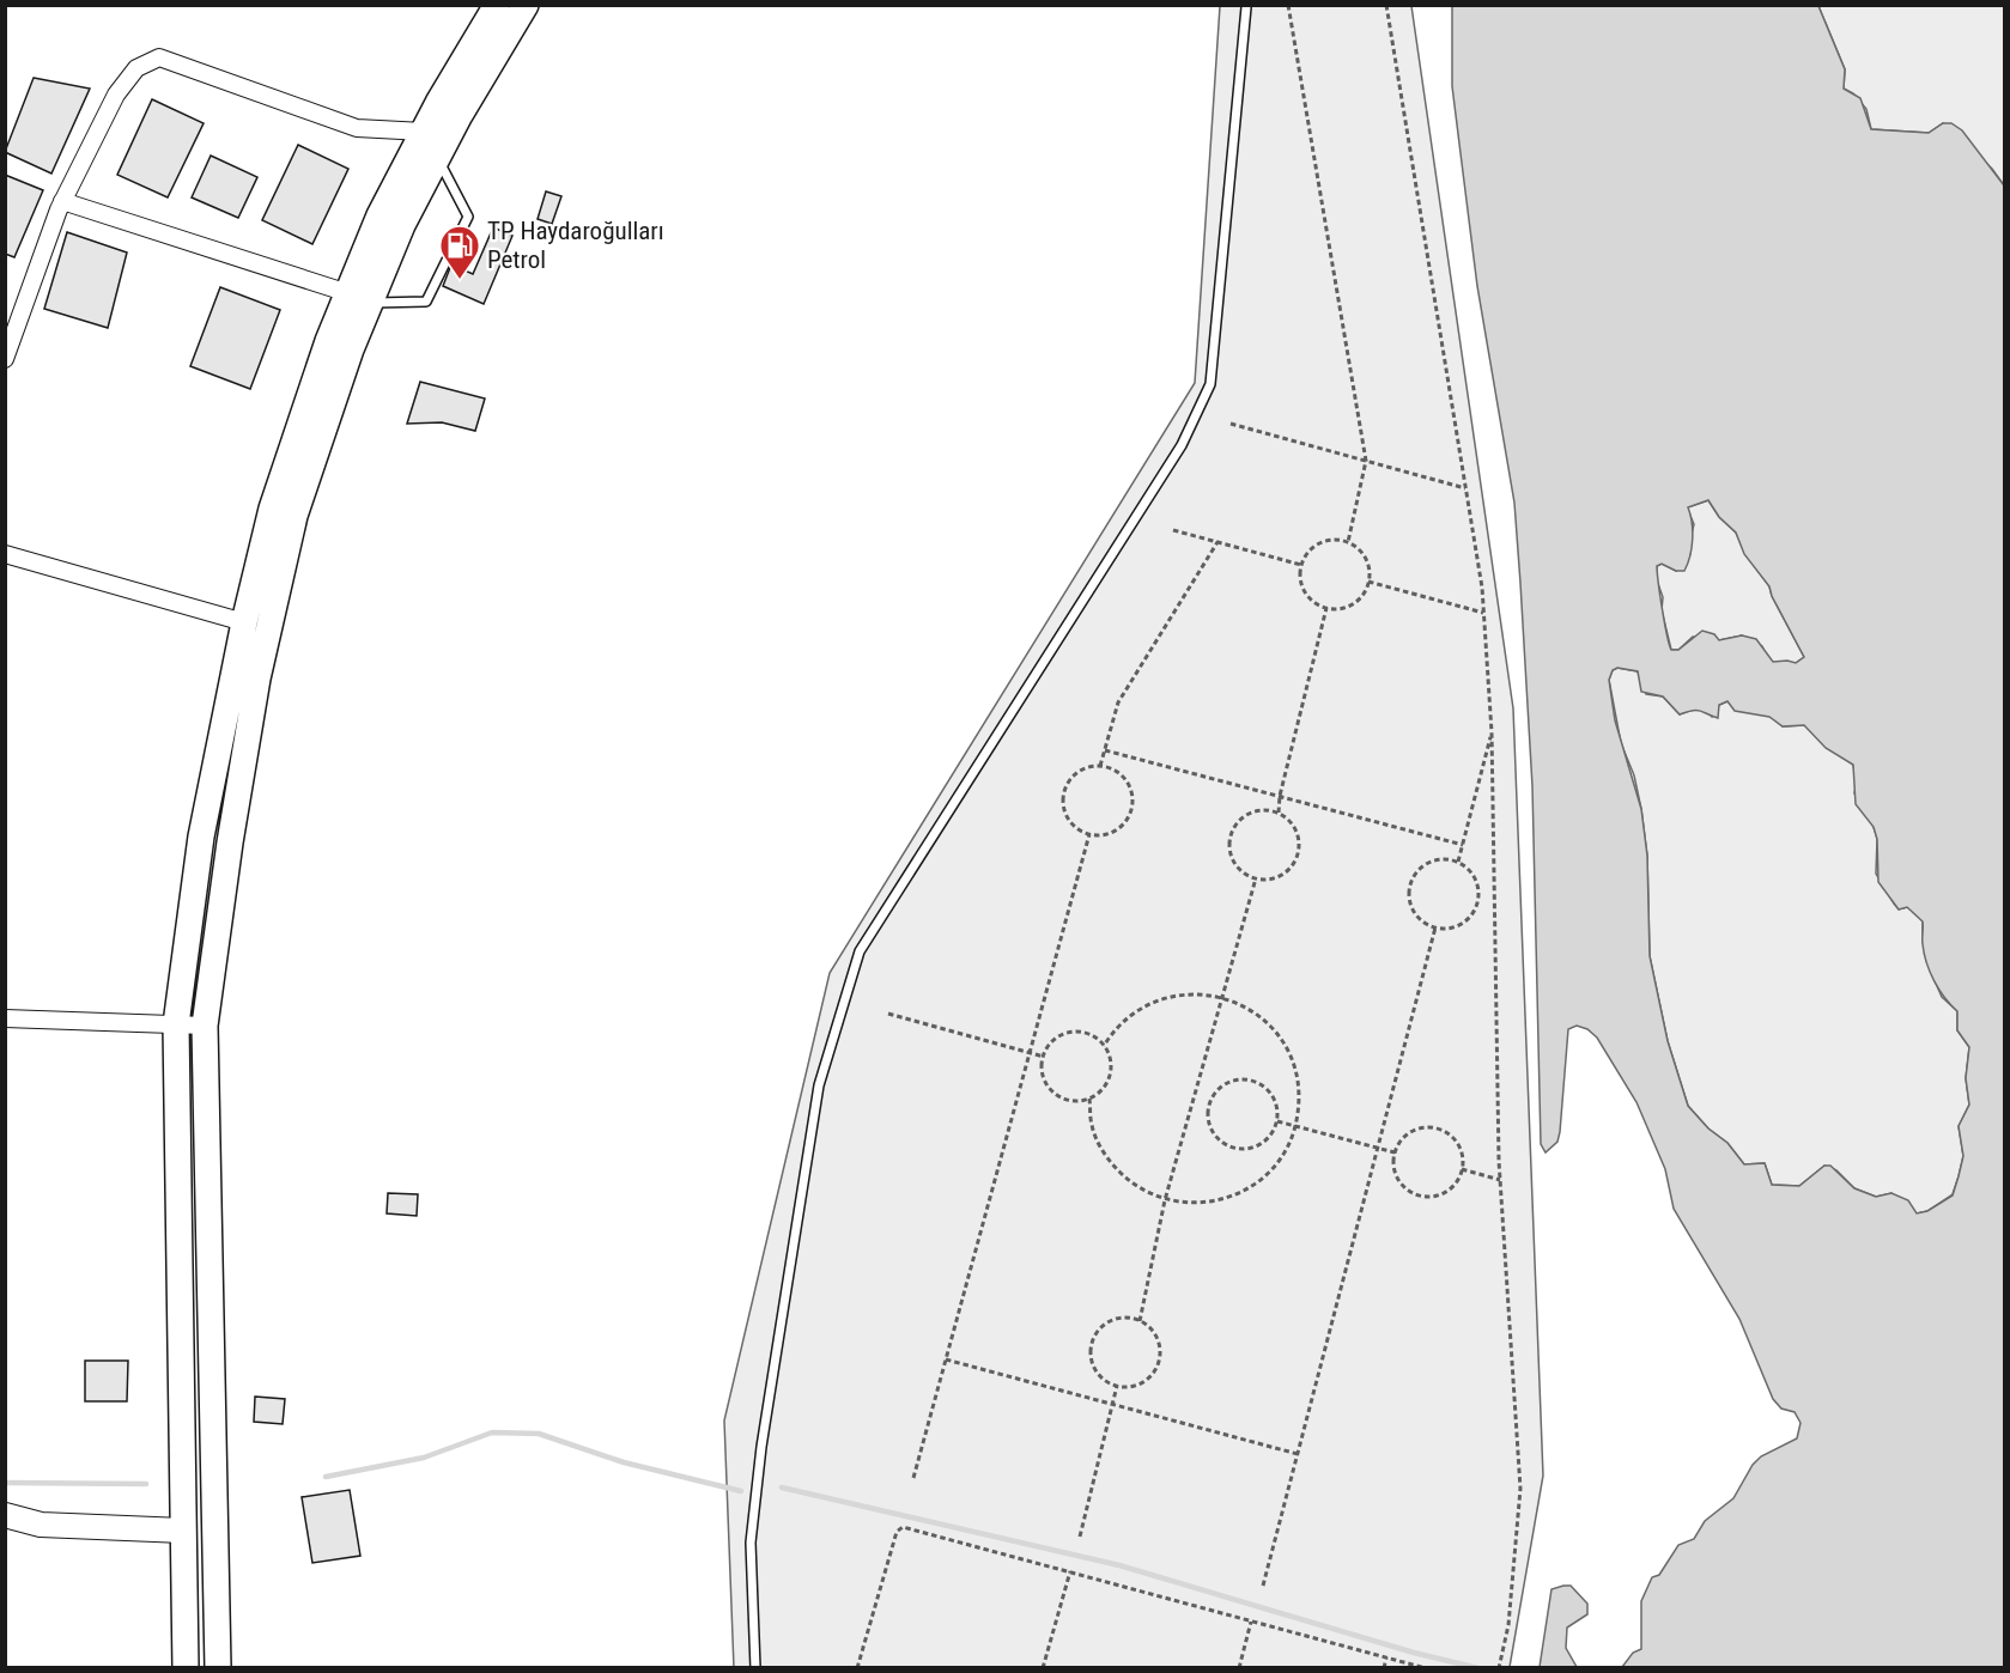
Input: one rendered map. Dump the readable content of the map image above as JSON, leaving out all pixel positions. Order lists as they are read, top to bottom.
{
  "places": {
    "fuel station": ["TP Haydaroğulları Petrol"]
  }
}
